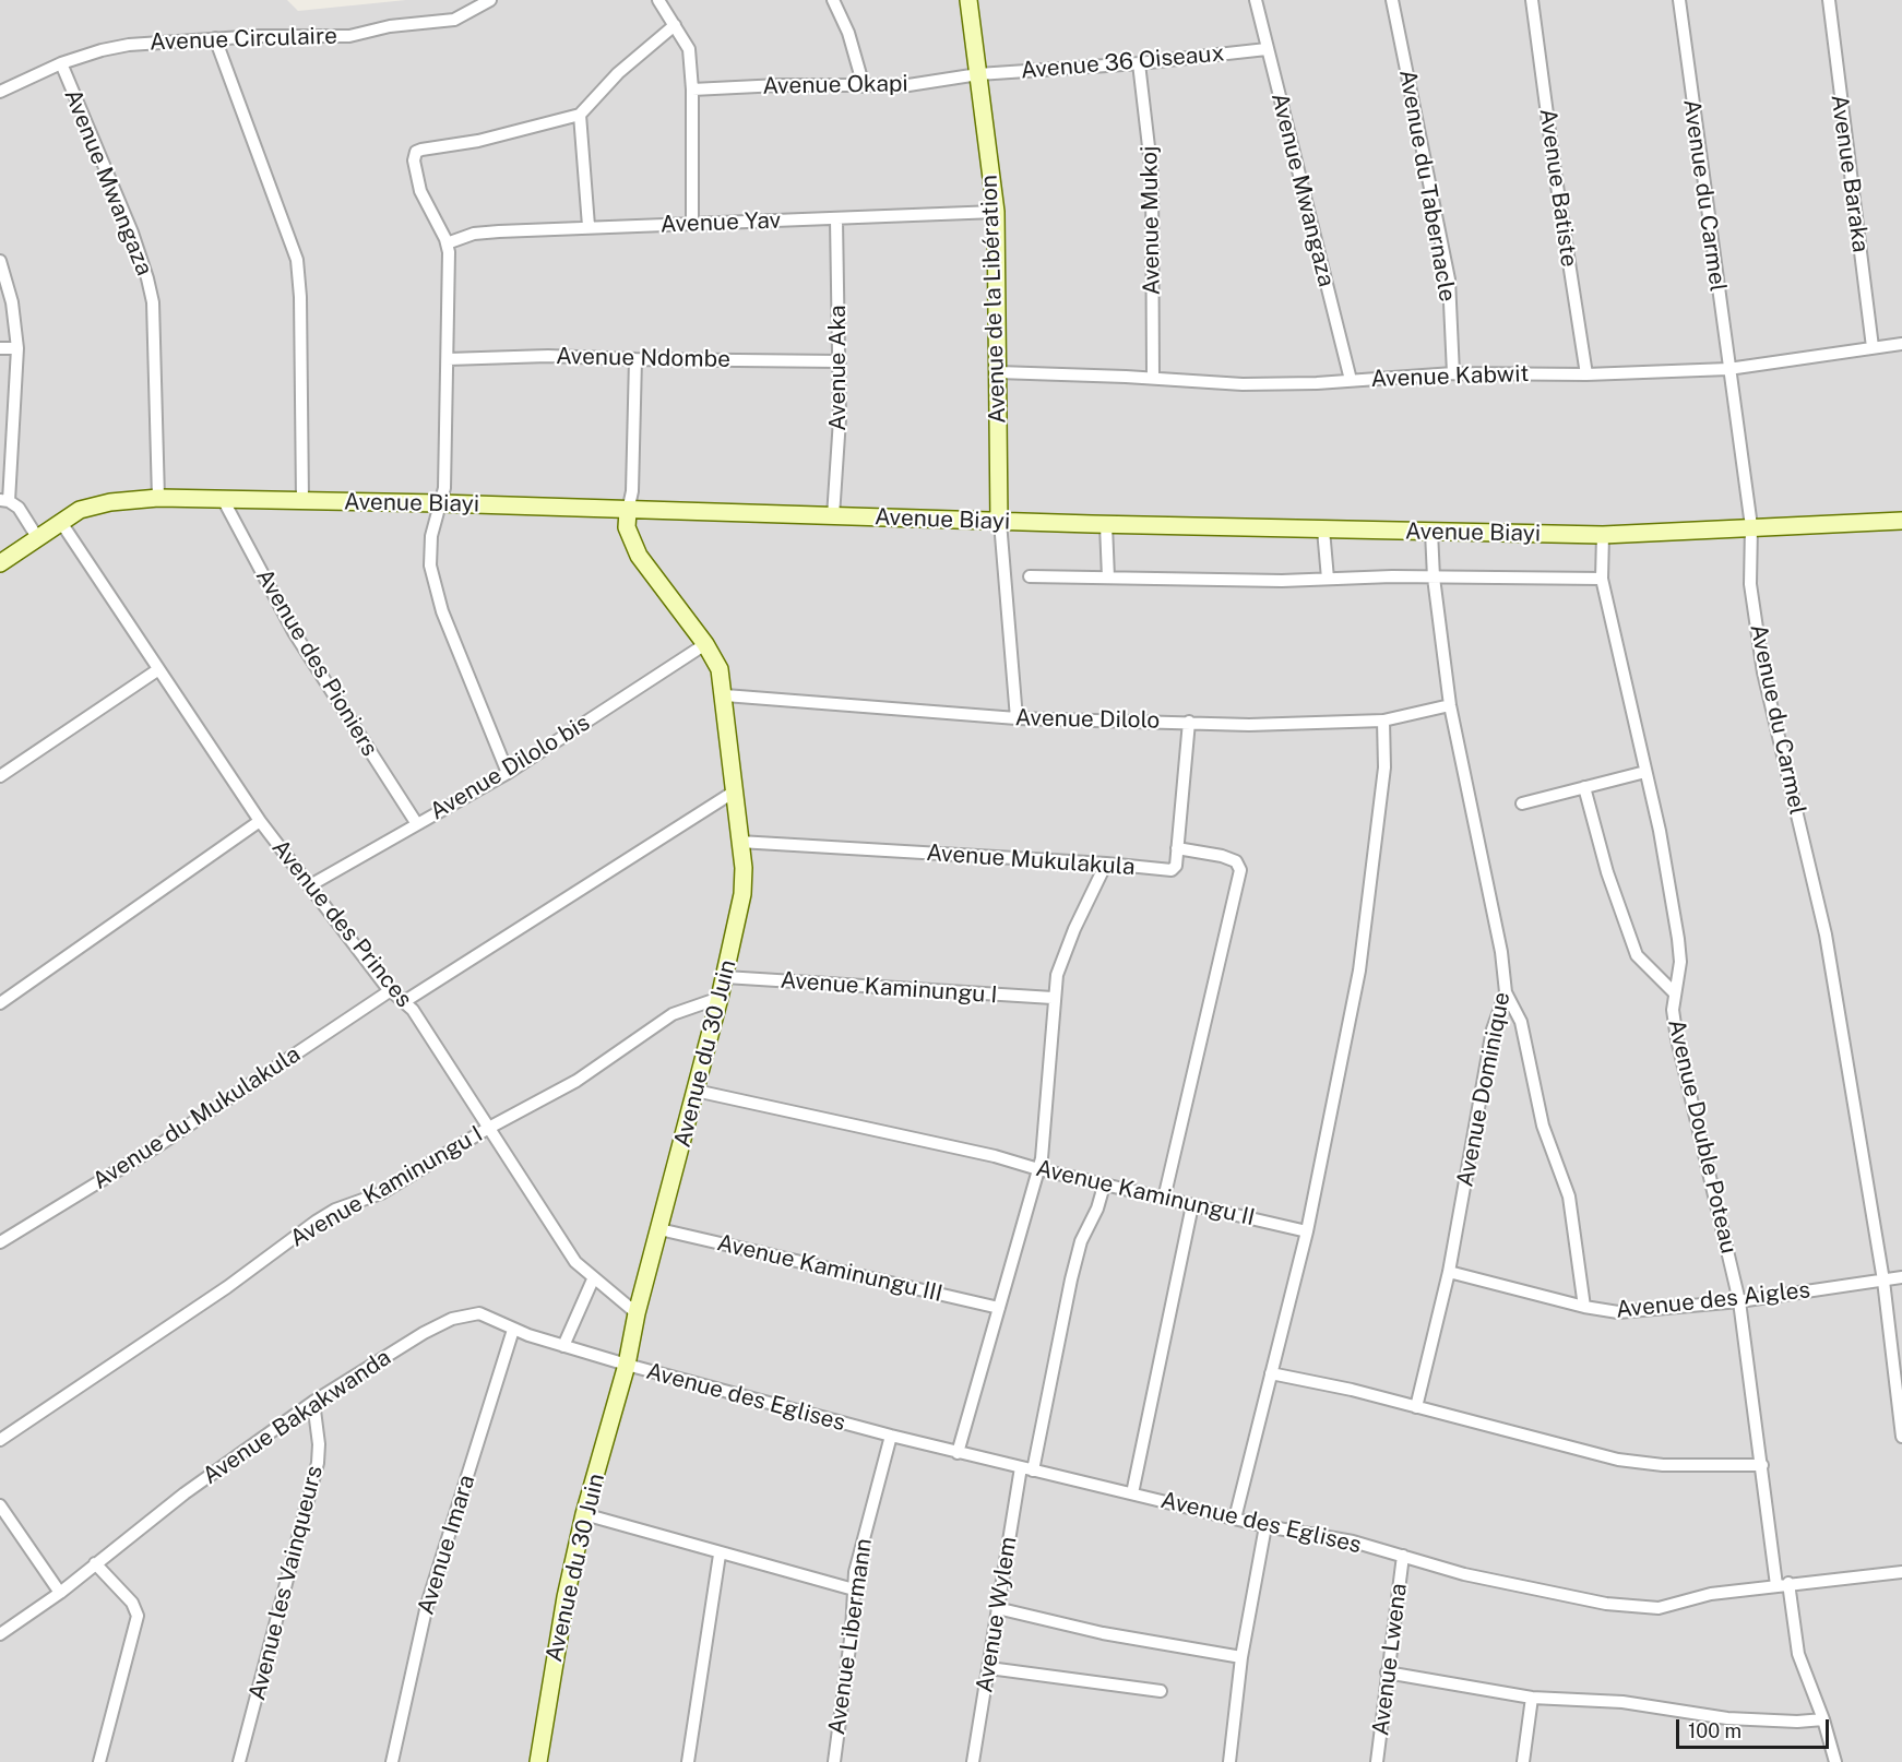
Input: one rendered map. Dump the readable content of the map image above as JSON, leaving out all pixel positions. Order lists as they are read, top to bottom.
{
  "streets": {
    "street": [
      "Avenue Circulaire",
      "Avenue 36 Oiseaux",
      "Avenue Okapi",
      "Avenue Baraka",
      "Avenue Mwangaza",
      "Avenue du Tabernacle",
      "Avenue Batiste",
      "Avenue du Carmel",
      "Avenue Mukoj",
      "Avenue Yav",
      "Avenue de la Libération",
      "Avenue Ndombe",
      "Avenue Aka",
      "Avenue Kabwit",
      "Avenue Biayi",
      "Avenue des Pioniers",
      "Avenue Dilolo",
      "Avenue Dilolo bis",
      "Avenue Mukulakula",
      "Avenue des Princes",
      "Avenue Kaminungu I",
      "Avenue du 30 Juin",
      "Avenue Dominique",
      "Avenue du Mukulakula",
      "Avenue Double Poteau",
      "Avenue Kaminungu II",
      "Avenue Kaminungu III",
      "Avenue des Aigles",
      "Avenue des Eglises",
      "Avenue Bakakwanda",
      "Avenue Imara",
      "Avenue les Vainqueurs",
      "Avenue Wylem",
      "Avenue Libermann",
      "Avenue Lwena"
    ]
  },
  "crossings": [
    ["Avenue Circulaire", "Avenue Mwangaza"],
    ["Avenue 36 Oiseaux", "Avenue Okapi"],
    ["Avenue 36 Oiseaux", "Avenue Mwangaza"],
    ["Avenue 36 Oiseaux", "Avenue Mukoj"],
    ["Avenue 36 Oiseaux", "Avenue de la Libération"],
    ["Avenue Okapi", "Avenue de la Libération"],
    ["Avenue Baraka", "Avenue Kabwit"],
    ["Avenue Mwangaza", "Avenue Kabwit"],
    ["Avenue Mwangaza", "Avenue Biayi"],
    ["Avenue du Tabernacle", "Avenue Kabwit"],
    ["Avenue Batiste", "Avenue Kabwit"],
    ["Avenue du Carmel", "Avenue Kabwit"],
    ["Avenue du Carmel", "Avenue Biayi"],
    ["Avenue du Carmel", "Avenue des Aigles"],
    ["Avenue Mukoj", "Avenue Kabwit"],
    ["Avenue Yav", "Avenue de la Libération"],
    ["Avenue Yav", "Avenue Aka"],
    ["Avenue de la Libération", "Avenue Kabwit"],
    ["Avenue de la Libération", "Avenue Biayi"],
    ["Avenue Ndombe", "Avenue Aka"],
    ["Avenue Ndombe", "Avenue du 30 Juin"],
    ["Avenue Aka", "Avenue Biayi"],
    ["Avenue Biayi", "Avenue des Pioniers"],
    ["Avenue Biayi", "Avenue des Princes"],
    ["Avenue Biayi", "Avenue du 30 Juin"],
    ["Avenue Biayi", "Avenue Dominique"],
    ["Avenue Biayi", "Avenue Double Poteau"],
    ["Avenue des Pioniers", "Avenue Dilolo bis"],
    ["Avenue Dilolo", "Avenue Mukulakula"],
    ["Avenue Dilolo", "Avenue du 30 Juin"],
    ["Avenue Dilolo", "Avenue Dominique"],
    ["Avenue Dilolo bis", "Avenue des Princes"],
    ["Avenue Dilolo bis", "Avenue du 30 Juin"],
    ["Avenue Mukulakula", "Avenue du 30 Juin"],
    ["Avenue des Princes", "Avenue Kaminungu I"],
    ["Avenue des Princes", "Avenue du 30 Juin"],
    ["Avenue des Princes", "Avenue du Mukulakula"],
    ["Avenue Kaminungu I", "Avenue du 30 Juin"],
    ["Avenue du 30 Juin", "Avenue Kaminungu II"],
    ["Avenue du 30 Juin", "Avenue Kaminungu III"],
    ["Avenue du 30 Juin", "Avenue des Eglises"],
    ["Avenue du 30 Juin", "Avenue Bakakwanda"],
    ["Avenue Dominique", "Avenue des Aigles"],
    ["Avenue Double Poteau", "Avenue des Aigles"],
    ["Avenue Double Poteau", "Avenue des Eglises"],
    ["Avenue Kaminungu II", "Avenue Wylem"],
    ["Avenue des Eglises", "Avenue Bakakwanda"],
    ["Avenue des Eglises", "Avenue Wylem"],
    ["Avenue des Eglises", "Avenue Libermann"],
    ["Avenue des Eglises", "Avenue Lwena"],
    ["Avenue Bakakwanda", "Avenue Imara"],
    ["Avenue Bakakwanda", "Avenue les Vainqueurs"]
  ],
  "scale_bar": "100 m"
}
